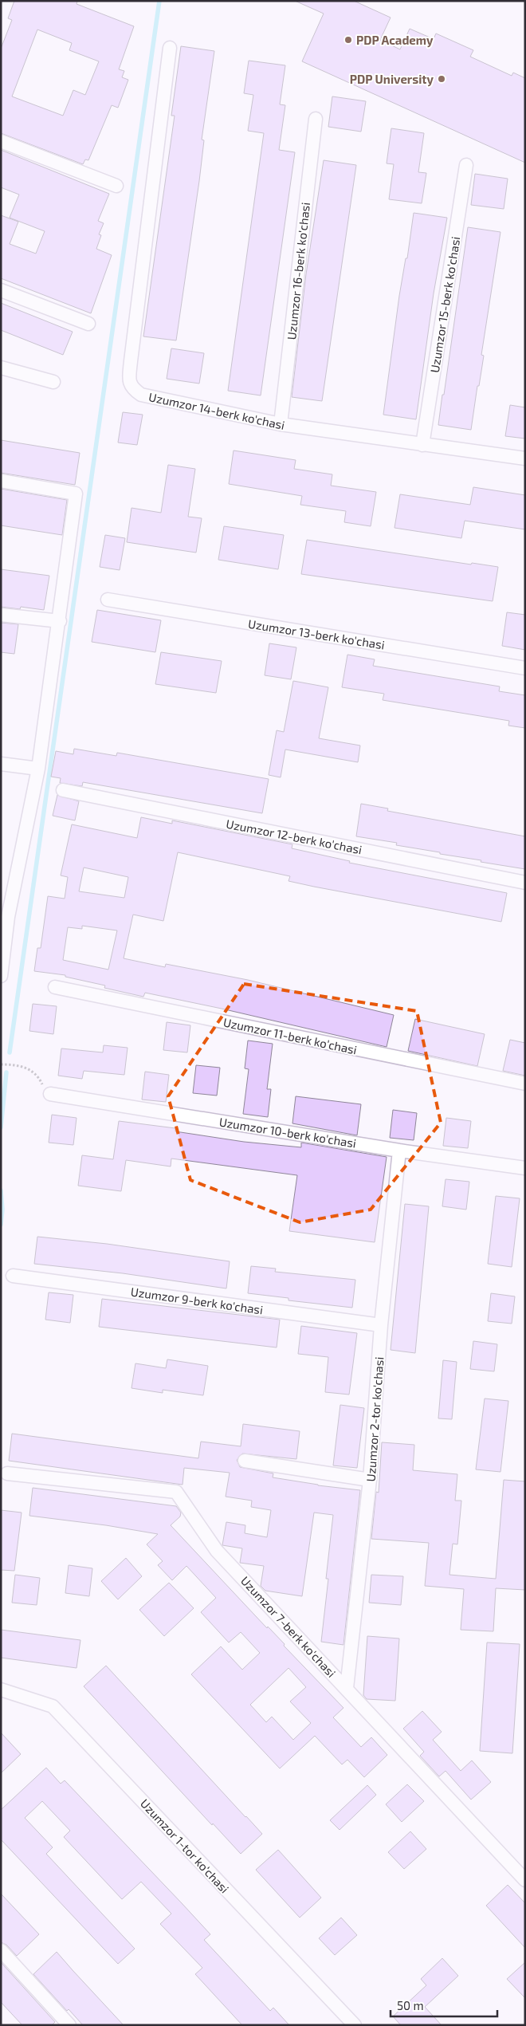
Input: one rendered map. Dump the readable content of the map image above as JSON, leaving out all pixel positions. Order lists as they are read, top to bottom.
{
  "streets": {
    "street": [
      "Uzumzor 16-berk ko'chasi",
      "Uzumzor 15-berk ko'chasi",
      "Uzumzor 14-berk ko'chasi",
      "Uzumzor 13-berk ko'chasi",
      "Uzumzor 12-berk ko'chasi",
      "Uzumzor 11-berk ko'chasi",
      "Uzumzor 10-berk ko'chasi",
      "Uzumzor 9-berk ko'chasi",
      "Uzumzor 2-tor ko'chasi",
      "Uzumzor 7-berk ko'chasi",
      "Uzumzor 1-tor ko‘chasi"
    ]
  },
  "crossings": [
    ["Uzumzor 16-berk ko'chasi", "Uzumzor 14-berk ko'chasi"],
    ["Uzumzor 15-berk ko'chasi", "Uzumzor 14-berk ko'chasi"],
    ["Uzumzor 10-berk ko'chasi", "Uzumzor 2-tor ko'chasi"],
    ["Uzumzor 9-berk ko'chasi", "Uzumzor 2-tor ko'chasi"],
    ["Uzumzor 2-tor ko'chasi", "Uzumzor 7-berk ko'chasi"]
  ],
  "places": ["PDP Academy", "PDP University"],
  "scale_bar": "50 m"
}
